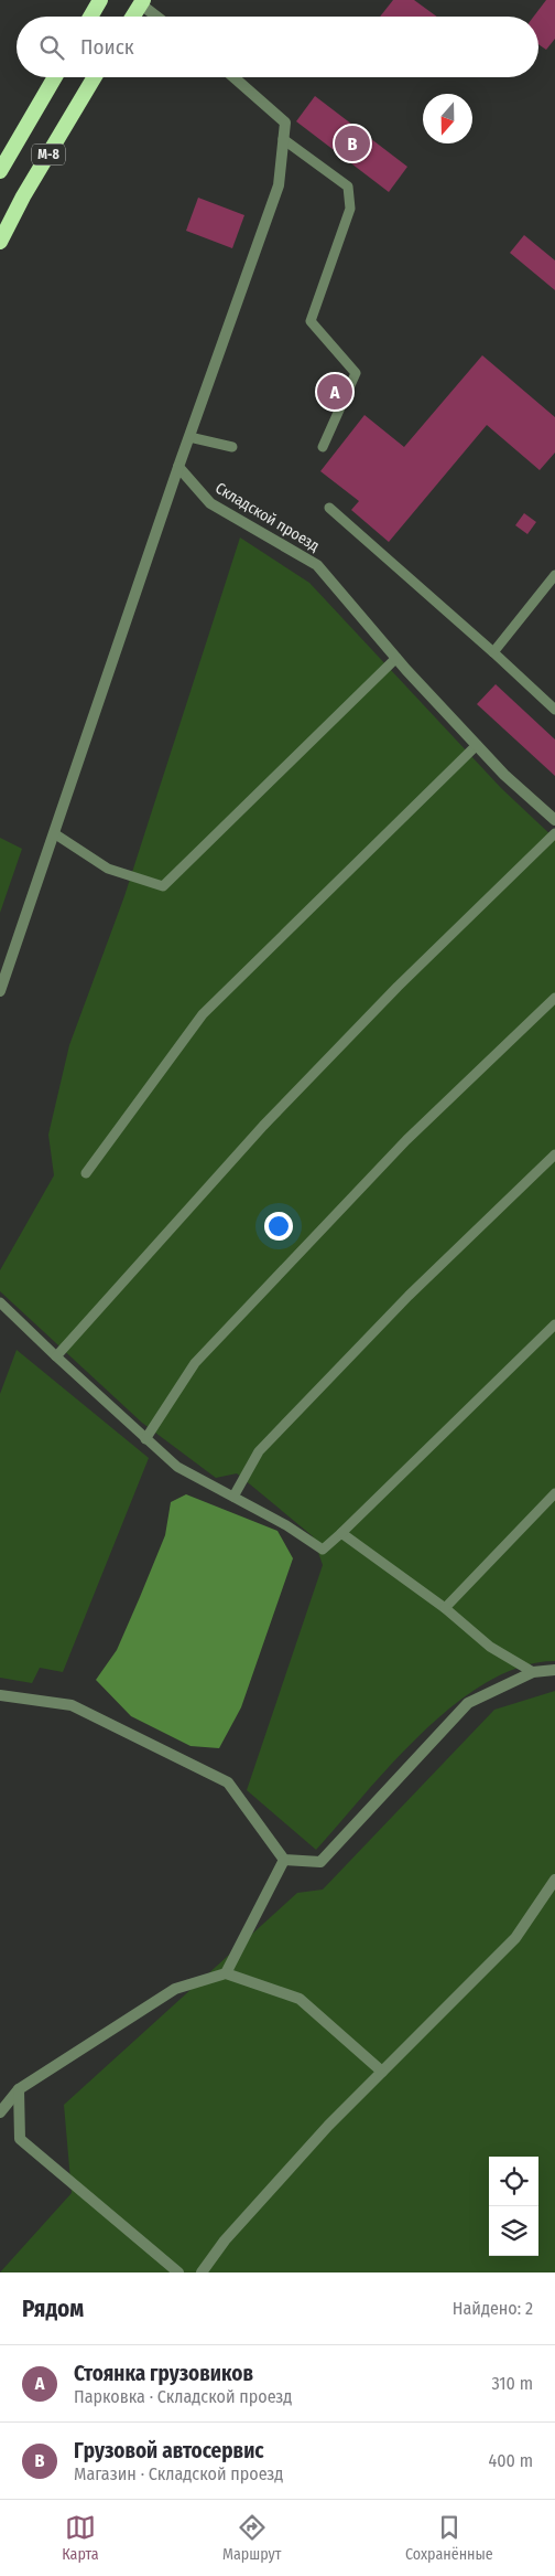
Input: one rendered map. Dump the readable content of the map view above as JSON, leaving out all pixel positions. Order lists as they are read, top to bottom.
{
  "streets": {
    "highway": ["М-8"],
    "street": ["Складской проезд"]
  },
  "north": "bottom",
  "page": {
    "search": "Поиск",
    "pins": ["B", "A"],
    "heading": ["Рядом", "Найдено: 2"],
    "list": [
      {
        "mark": "A",
        "name": "Стоянка грузовиков",
        "note": "Парковка · Складской проезд",
        "value": "310 m"
      },
      {
        "mark": "B",
        "name": "Грузовой автосервис",
        "note": "Магазин · Складской проезд",
        "value": "400 m"
      }
    ],
    "nav": ["Карта", "Маршрут", "Сохранённые"]
  }
}
